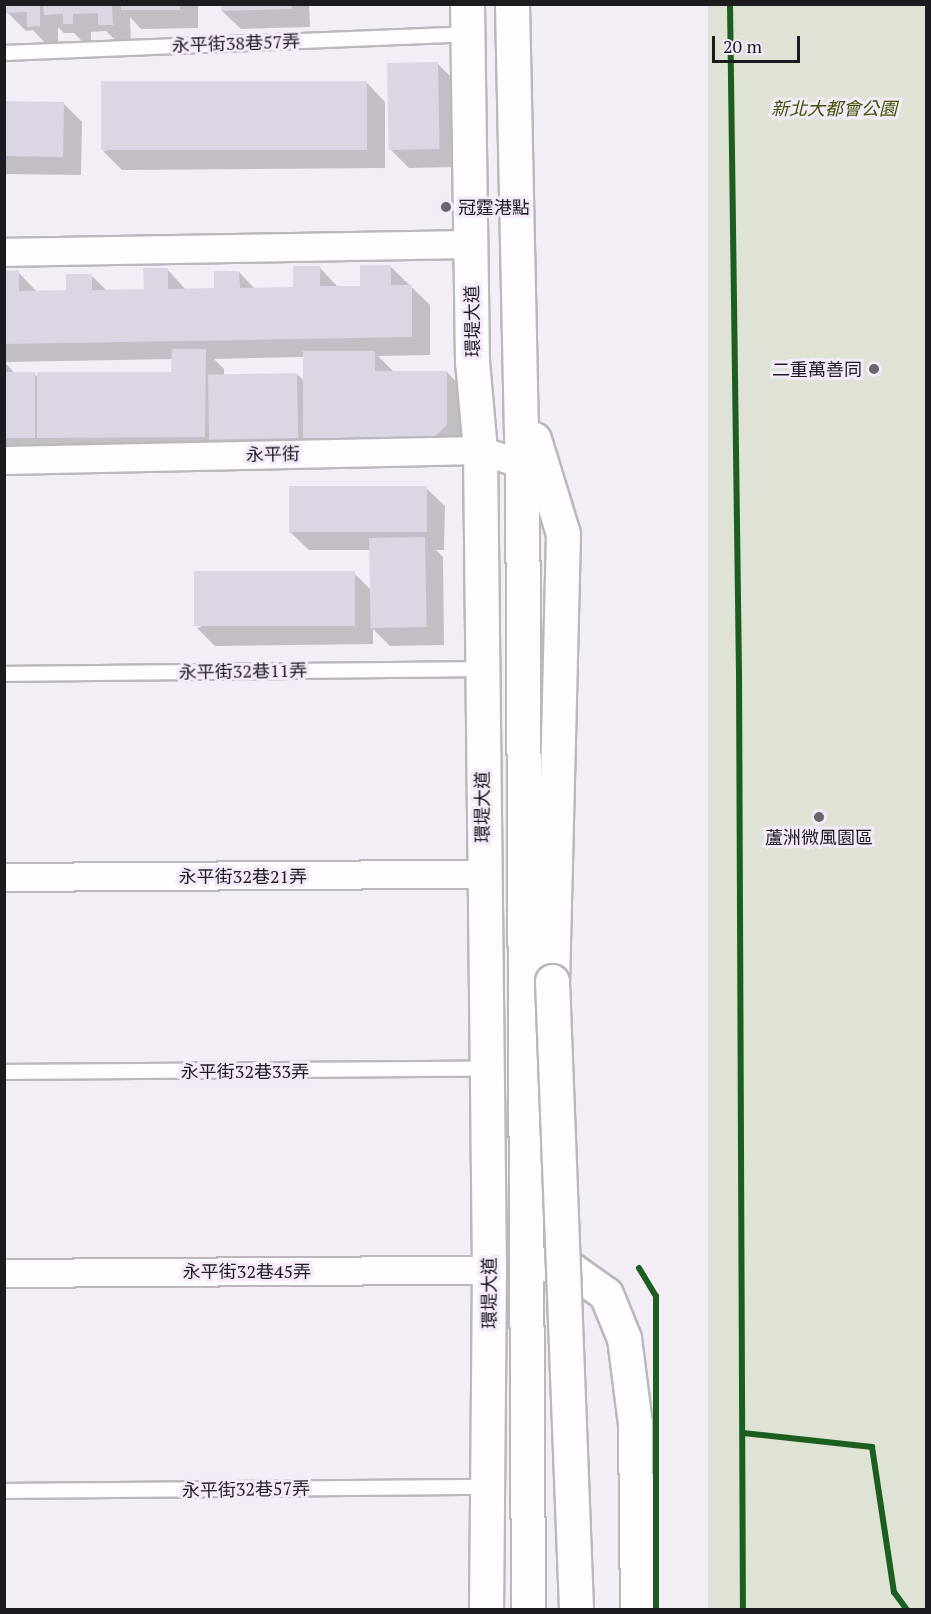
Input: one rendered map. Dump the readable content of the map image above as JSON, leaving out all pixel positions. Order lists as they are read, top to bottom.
{
  "streets": {
    "street": [
      "環堤大道",
      "永平街",
      "永平街32巷21弄",
      "永平街32巷45弄"
    ],
    "lane": [
      "永平街38巷57弄",
      "永平街32巷11弄",
      "永平街32巷33弄",
      "永平街32巷57弄"
    ]
  },
  "crossings": [
    ["永平街38巷57弄", "環堤大道"],
    ["環堤大道", "永平街"],
    ["環堤大道", "永平街32巷11弄"],
    ["環堤大道", "永平街32巷21弄"],
    ["環堤大道", "永平街32巷33弄"],
    ["環堤大道", "永平街32巷45弄"],
    ["環堤大道", "永平街32巷57弄"]
  ],
  "parks": ["新北大都會公園"],
  "places": ["冠霆港點", "二重萬善同", "蘆洲微風園區"],
  "scale_bar": "20 m"
}
